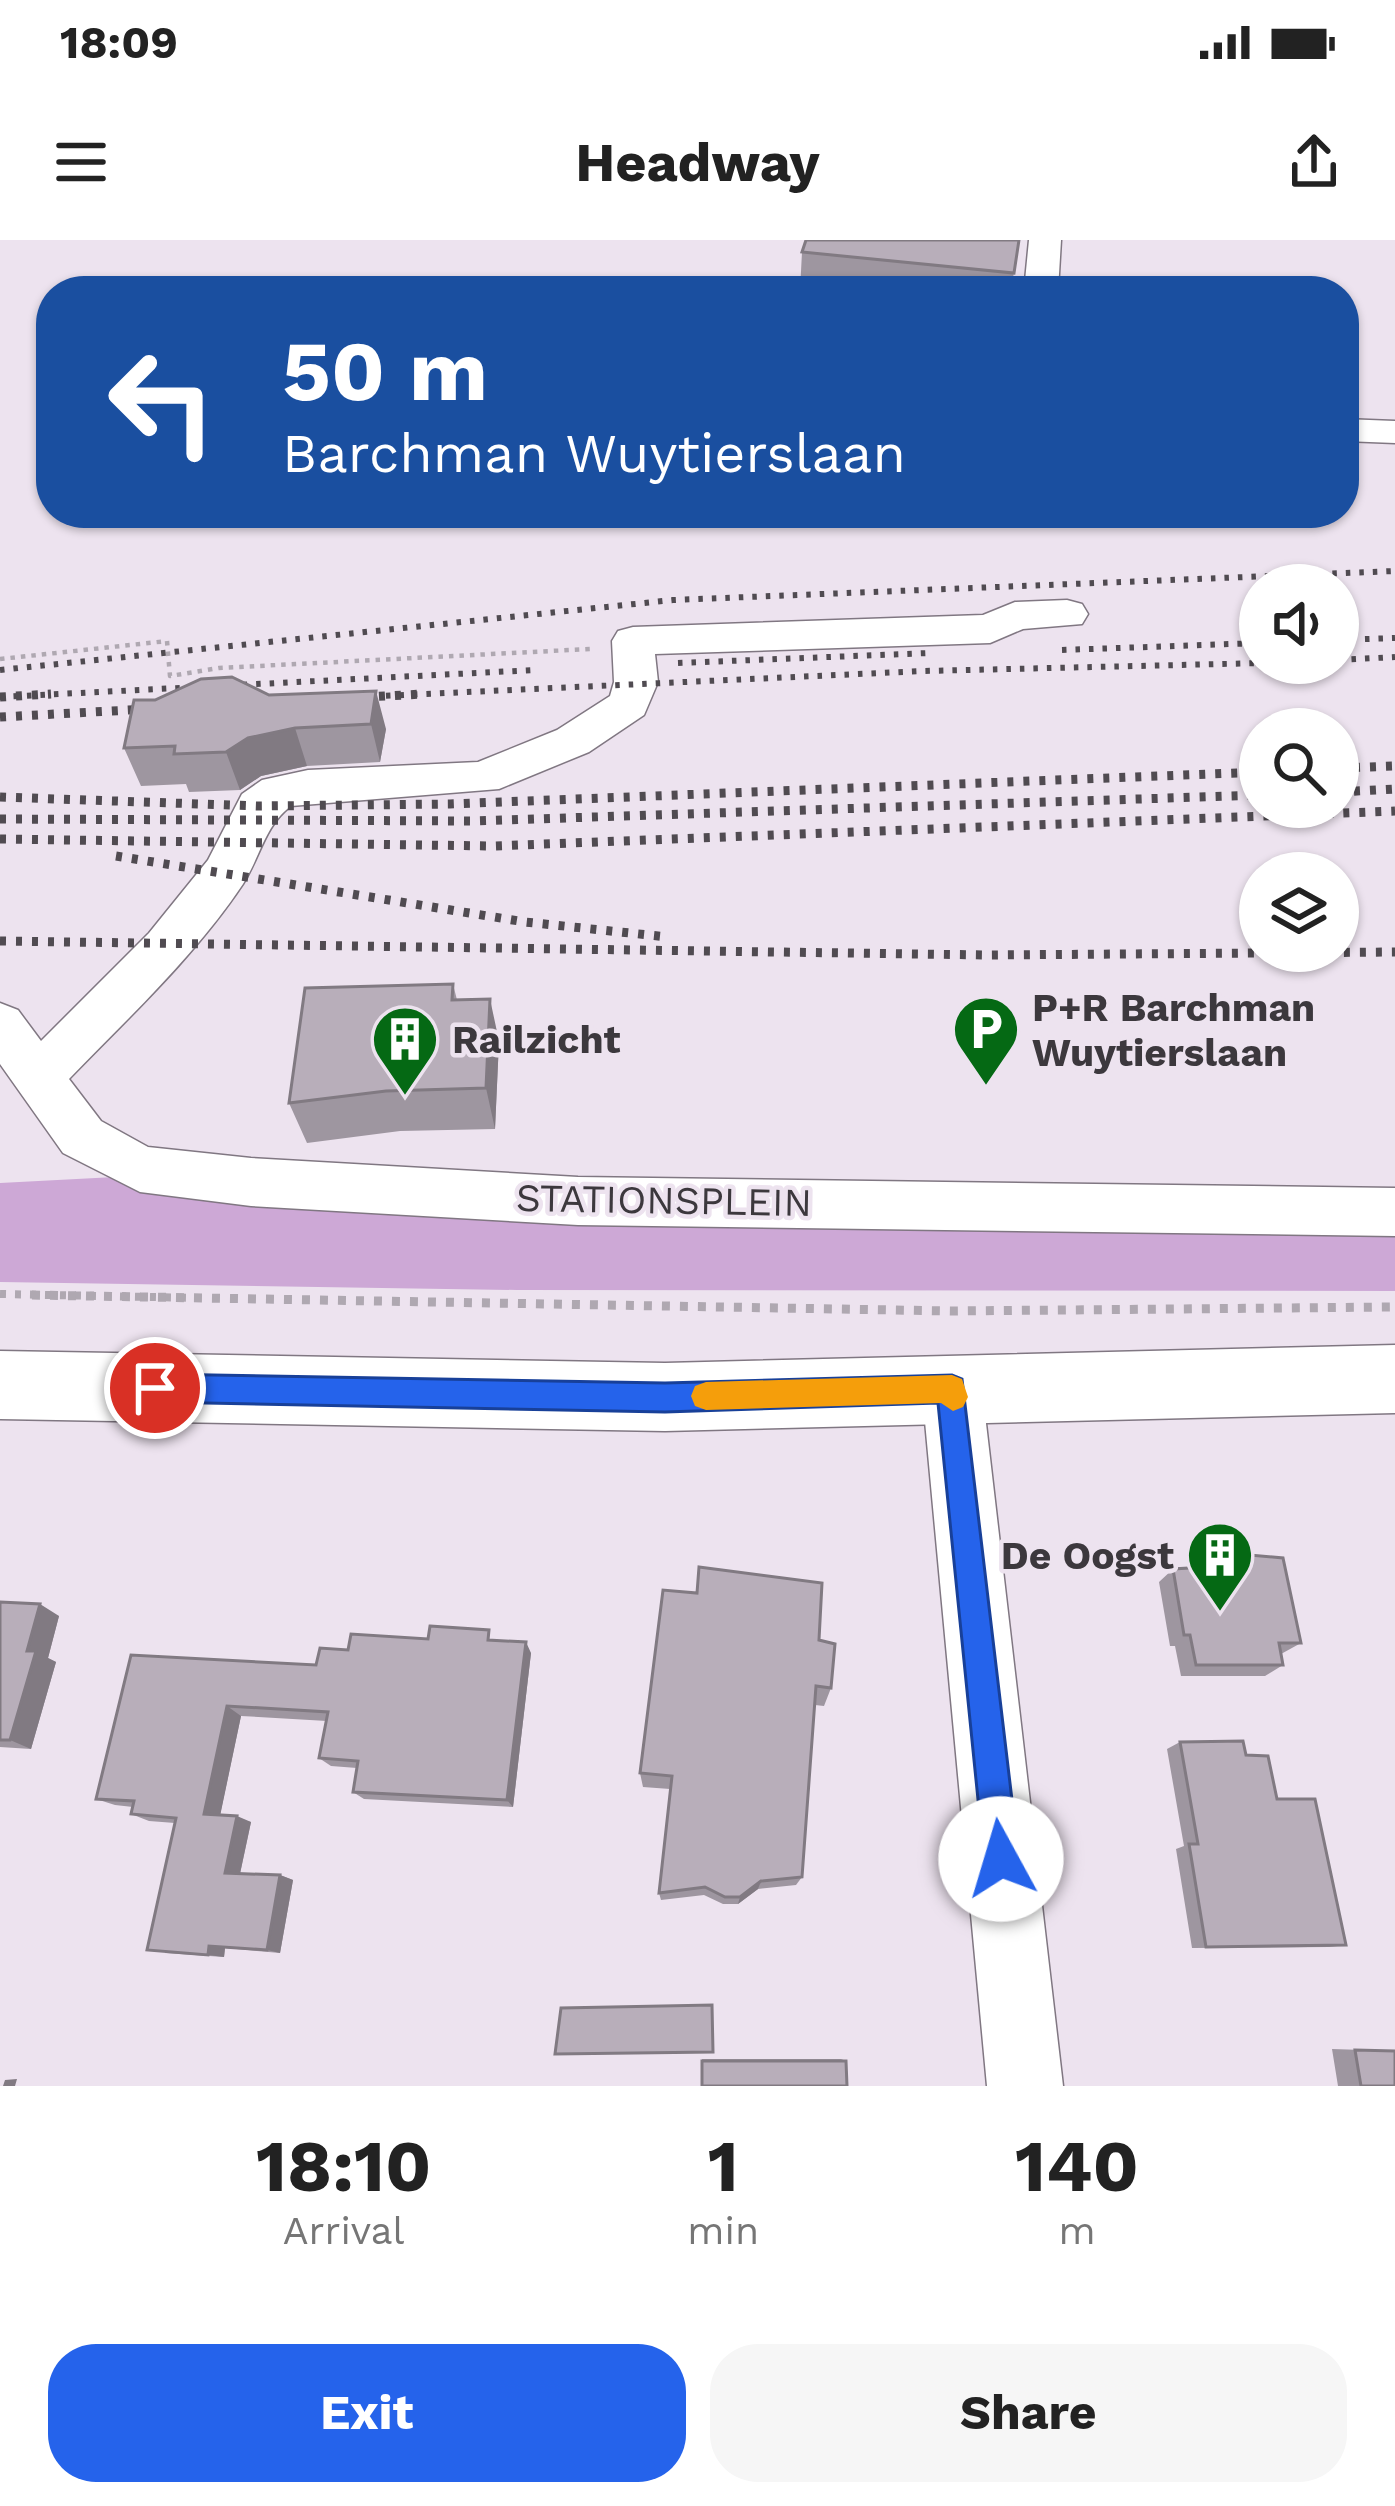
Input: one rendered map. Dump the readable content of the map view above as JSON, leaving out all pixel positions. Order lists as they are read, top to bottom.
{
  "streets": {
    "street": ["STATIONSPLEIN"]
  },
  "places": {
    "parking": ["P+R Barchman Wuytierslaan"],
    "building": ["Railzicht", "De Oogst"]
  },
  "page": {
    "status": "18:09",
    "header": "Headway",
    "turn": ["50 m", "Barchman Wuytierslaan"],
    "eta": [
      "18:10",
      "Arrival",
      "1",
      "min",
      "140",
      "m"
    ],
    "buttons": ["Exit", "Share"]
  }
}
